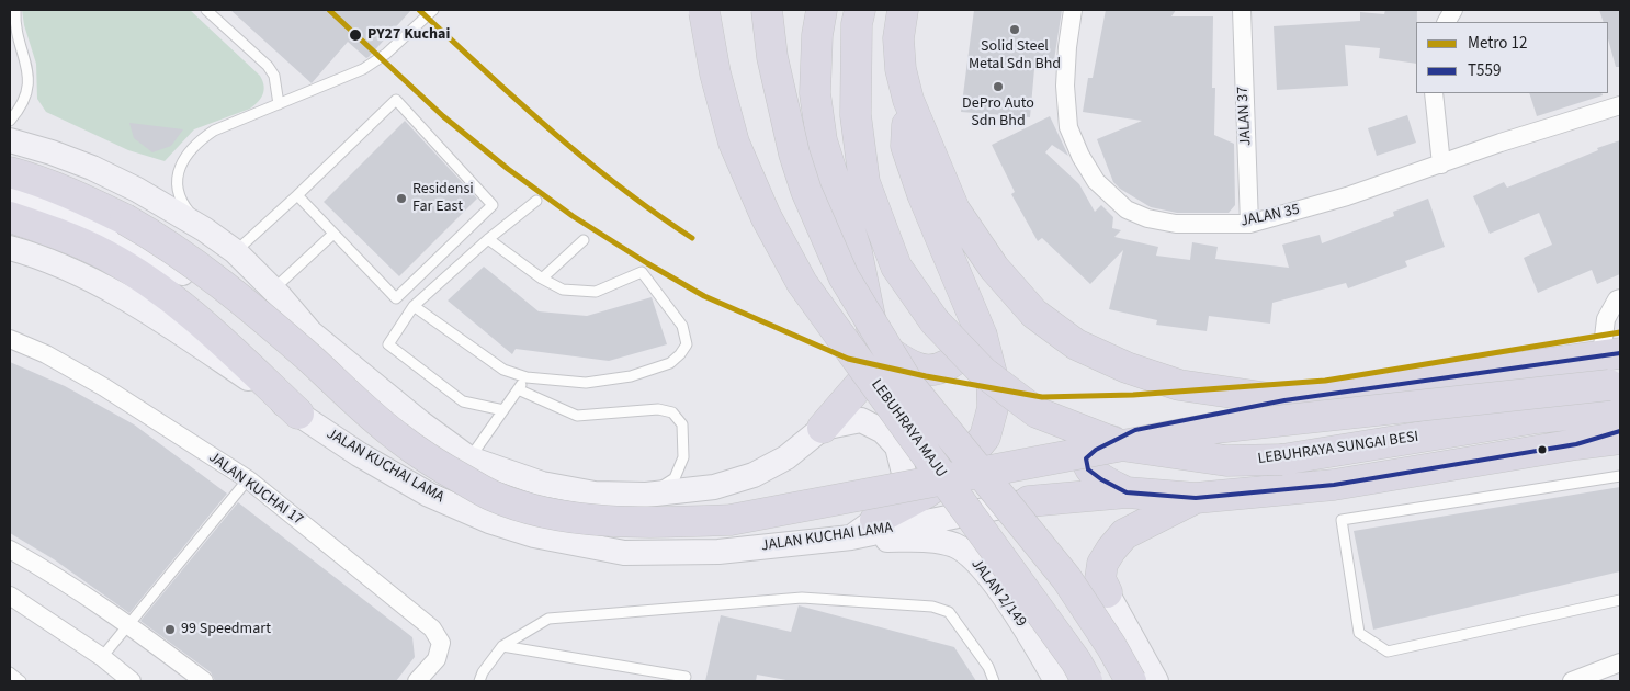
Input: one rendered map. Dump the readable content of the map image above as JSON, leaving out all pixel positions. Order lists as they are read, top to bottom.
{
  "streets": {
    "highway": ["LEBUHRAYA MAJU", "LEBUHRAYA SUNGAI BESI"],
    "main road": ["JALAN KUCHAI LAMA", "JALAN 2/149"],
    "street": ["JALAN 37", "JALAN 35", "JALAN KUCHAI 17"]
  },
  "crossings": [
    ["JALAN 37", "JALAN 35"],
    ["JALAN KUCHAI LAMA", "JALAN 2/149"]
  ],
  "places": [
    "Solid Steel Metal Sdn Bhd",
    "PY27 Kuchai",
    "DePro Auto Sdn Bhd",
    "Residensi Far East",
    "99 Speedmart"
  ],
  "lines": ["metro line 12", "transit line T559"],
  "legend": ["Metro 12", "T559"]
}
